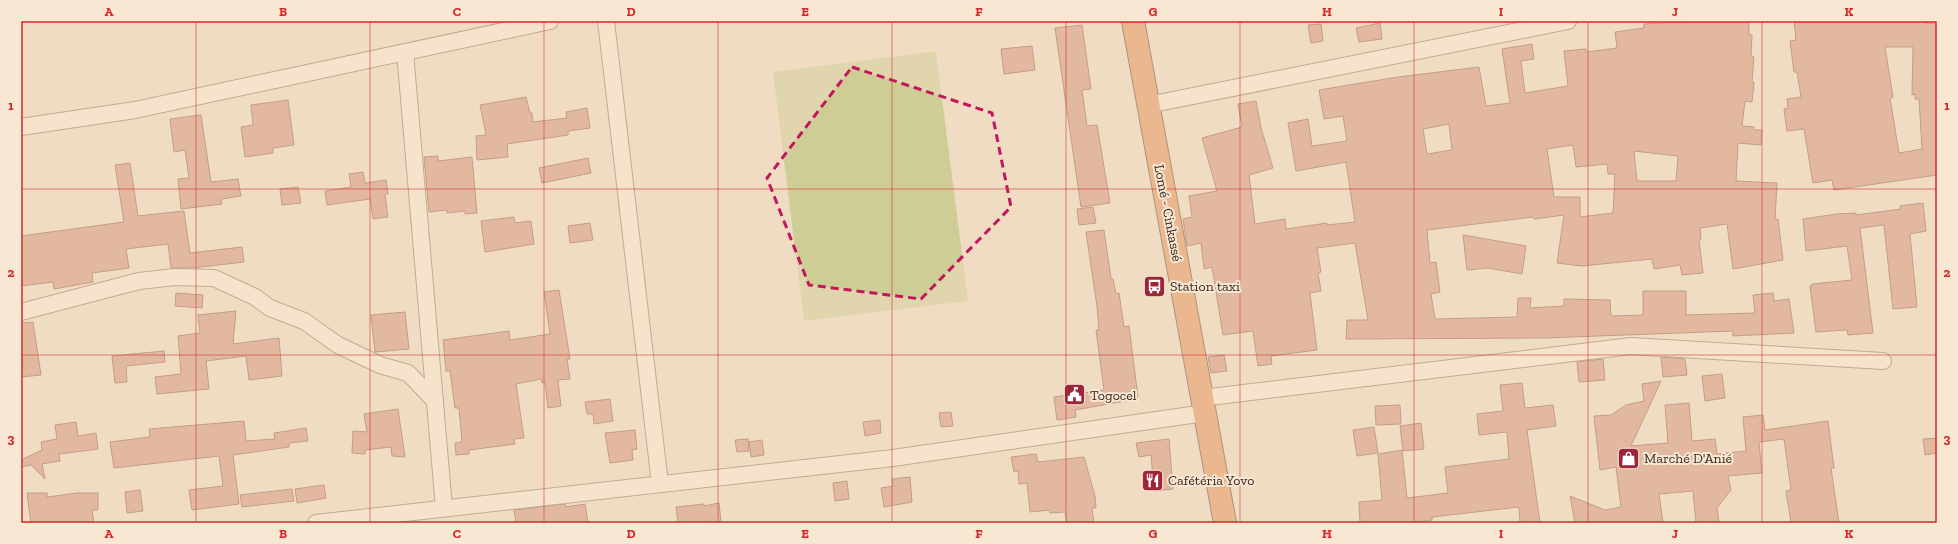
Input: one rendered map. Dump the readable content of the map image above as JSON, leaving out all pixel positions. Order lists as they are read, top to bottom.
{
  "streets": {
    "highway": ["Lomé - Cinkassé"]
  },
  "places": {
    "bus stop": ["Station taxi"],
    "public building": ["Togocel"],
    "shop": ["Marché D'Anié"],
    "restaurant": ["Cafétéria Yovo"]
  },
  "grid": {
    "columns": [
      "A",
      "B",
      "C",
      "D",
      "E",
      "F",
      "G",
      "H",
      "I",
      "J",
      "K"
    ],
    "rows": ["1", "2", "3"]
  }
}
